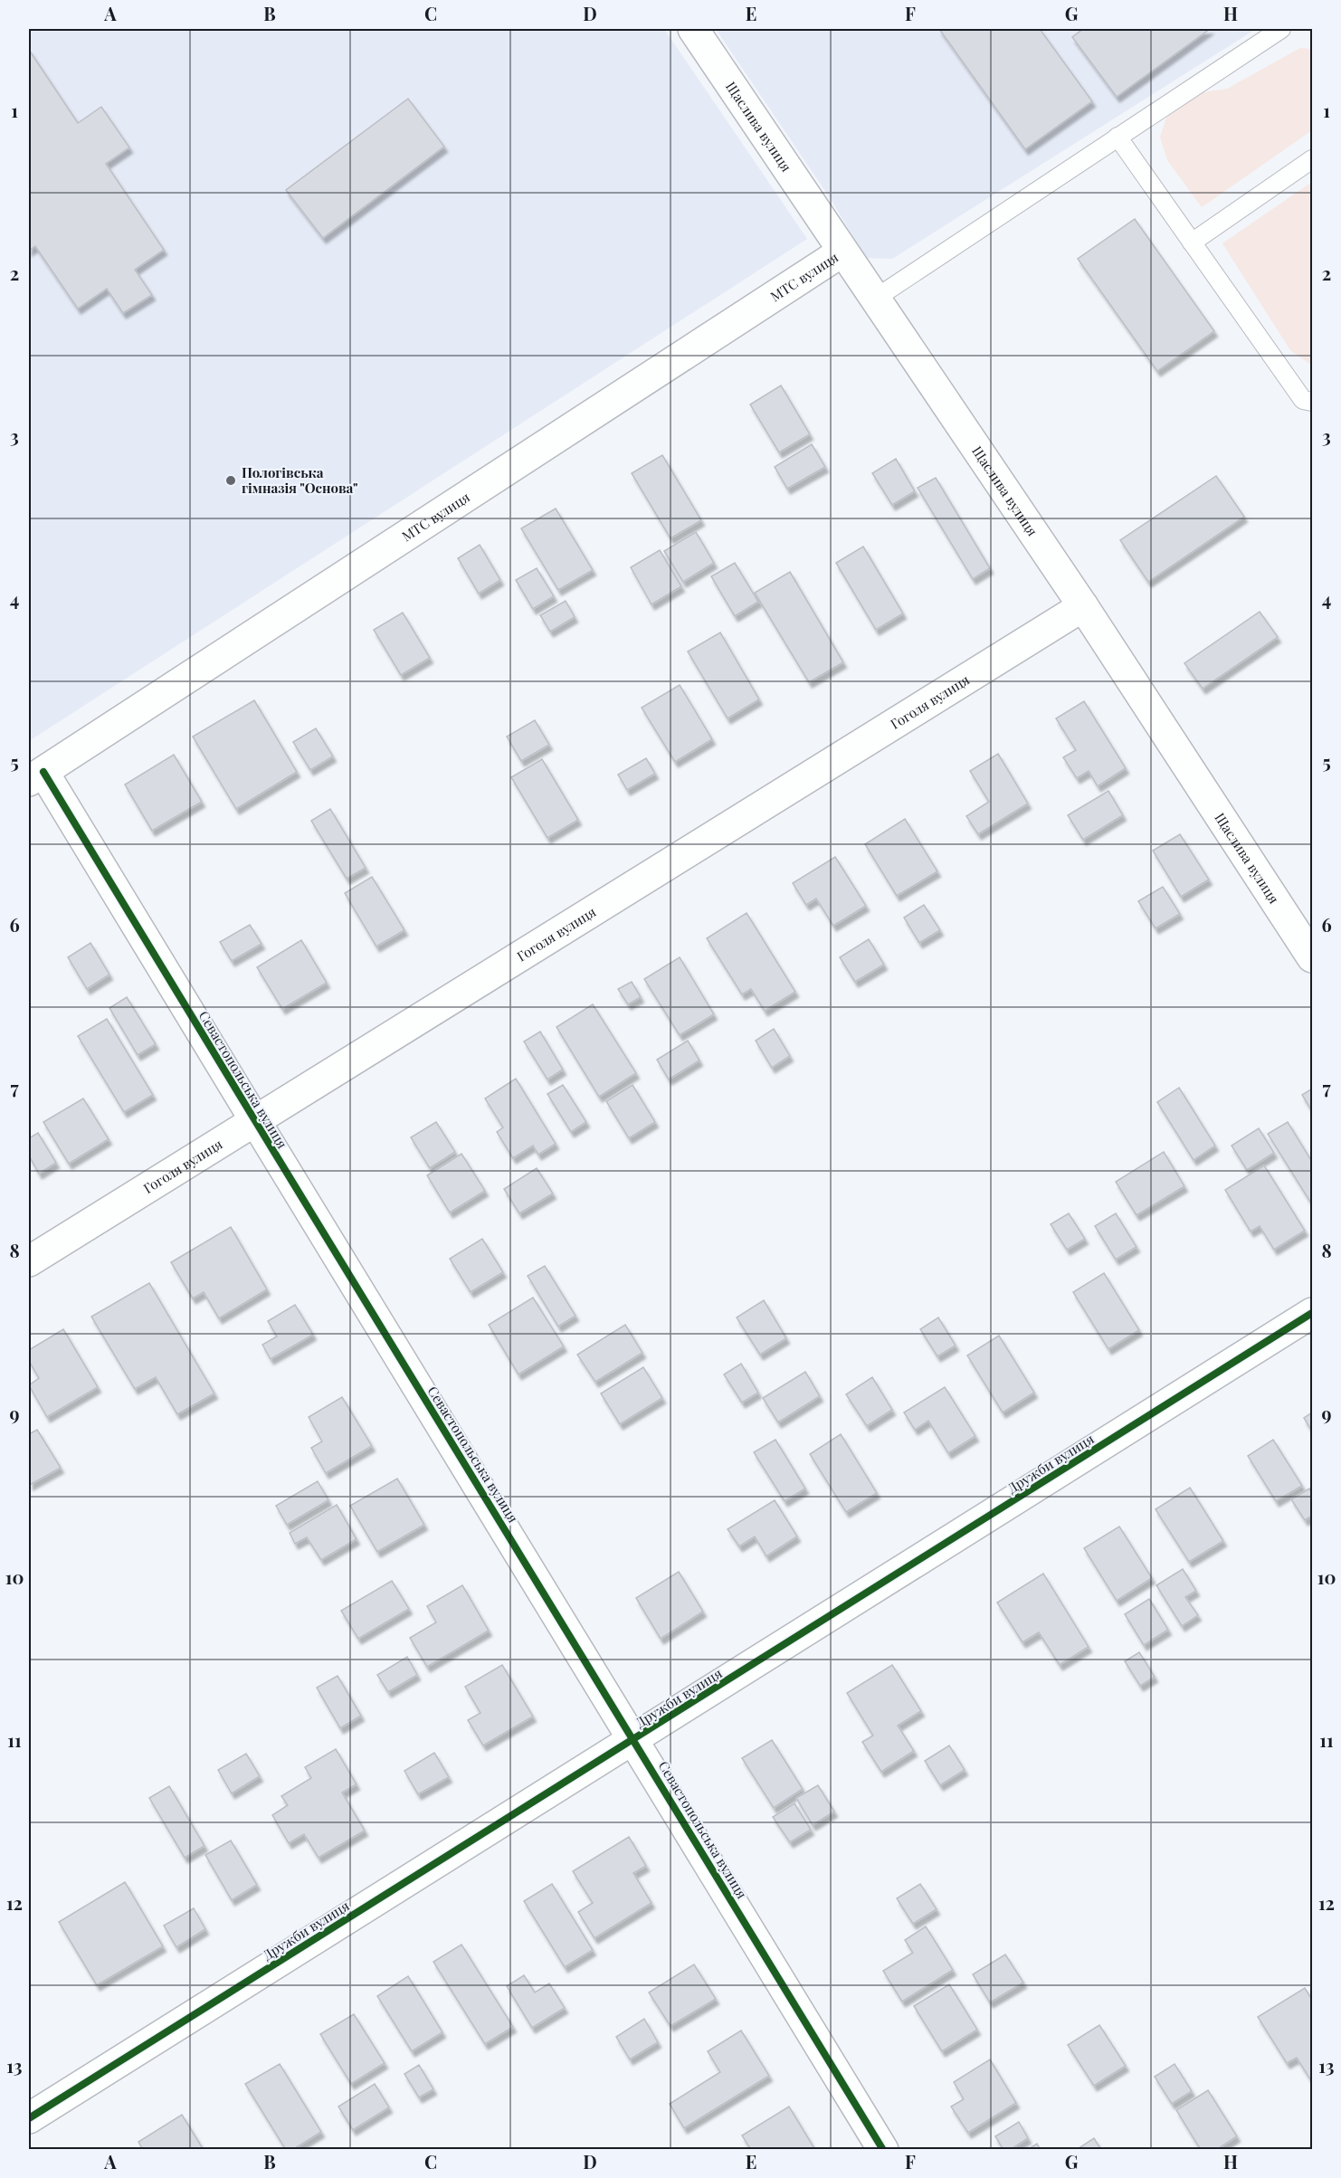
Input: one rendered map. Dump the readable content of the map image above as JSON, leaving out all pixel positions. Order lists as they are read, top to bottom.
{
  "streets": {
    "street": [
      "Щаслива вулиця",
      "МТС вулиця",
      "Гоголя вулиця",
      "Севастопольська вулиця",
      "Дружби вулиця"
    ]
  },
  "crossings": [
    ["Щаслива вулиця", "МТС вулиця"],
    ["Щаслива вулиця", "Гоголя вулиця"],
    ["МТС вулиця", "Севастопольська вулиця"],
    ["Гоголя вулиця", "Севастопольська вулиця"],
    ["Севастопольська вулиця", "Дружби вулиця"]
  ],
  "places": ["Пологівська гімназія \"Основа\""],
  "grid": {
    "columns": [
      "A",
      "B",
      "C",
      "D",
      "E",
      "F",
      "G",
      "H"
    ],
    "rows": [
      "1",
      "2",
      "3",
      "4",
      "5",
      "6",
      "7",
      "8",
      "9",
      "10",
      "11",
      "12",
      "13"
    ]
  }
}
